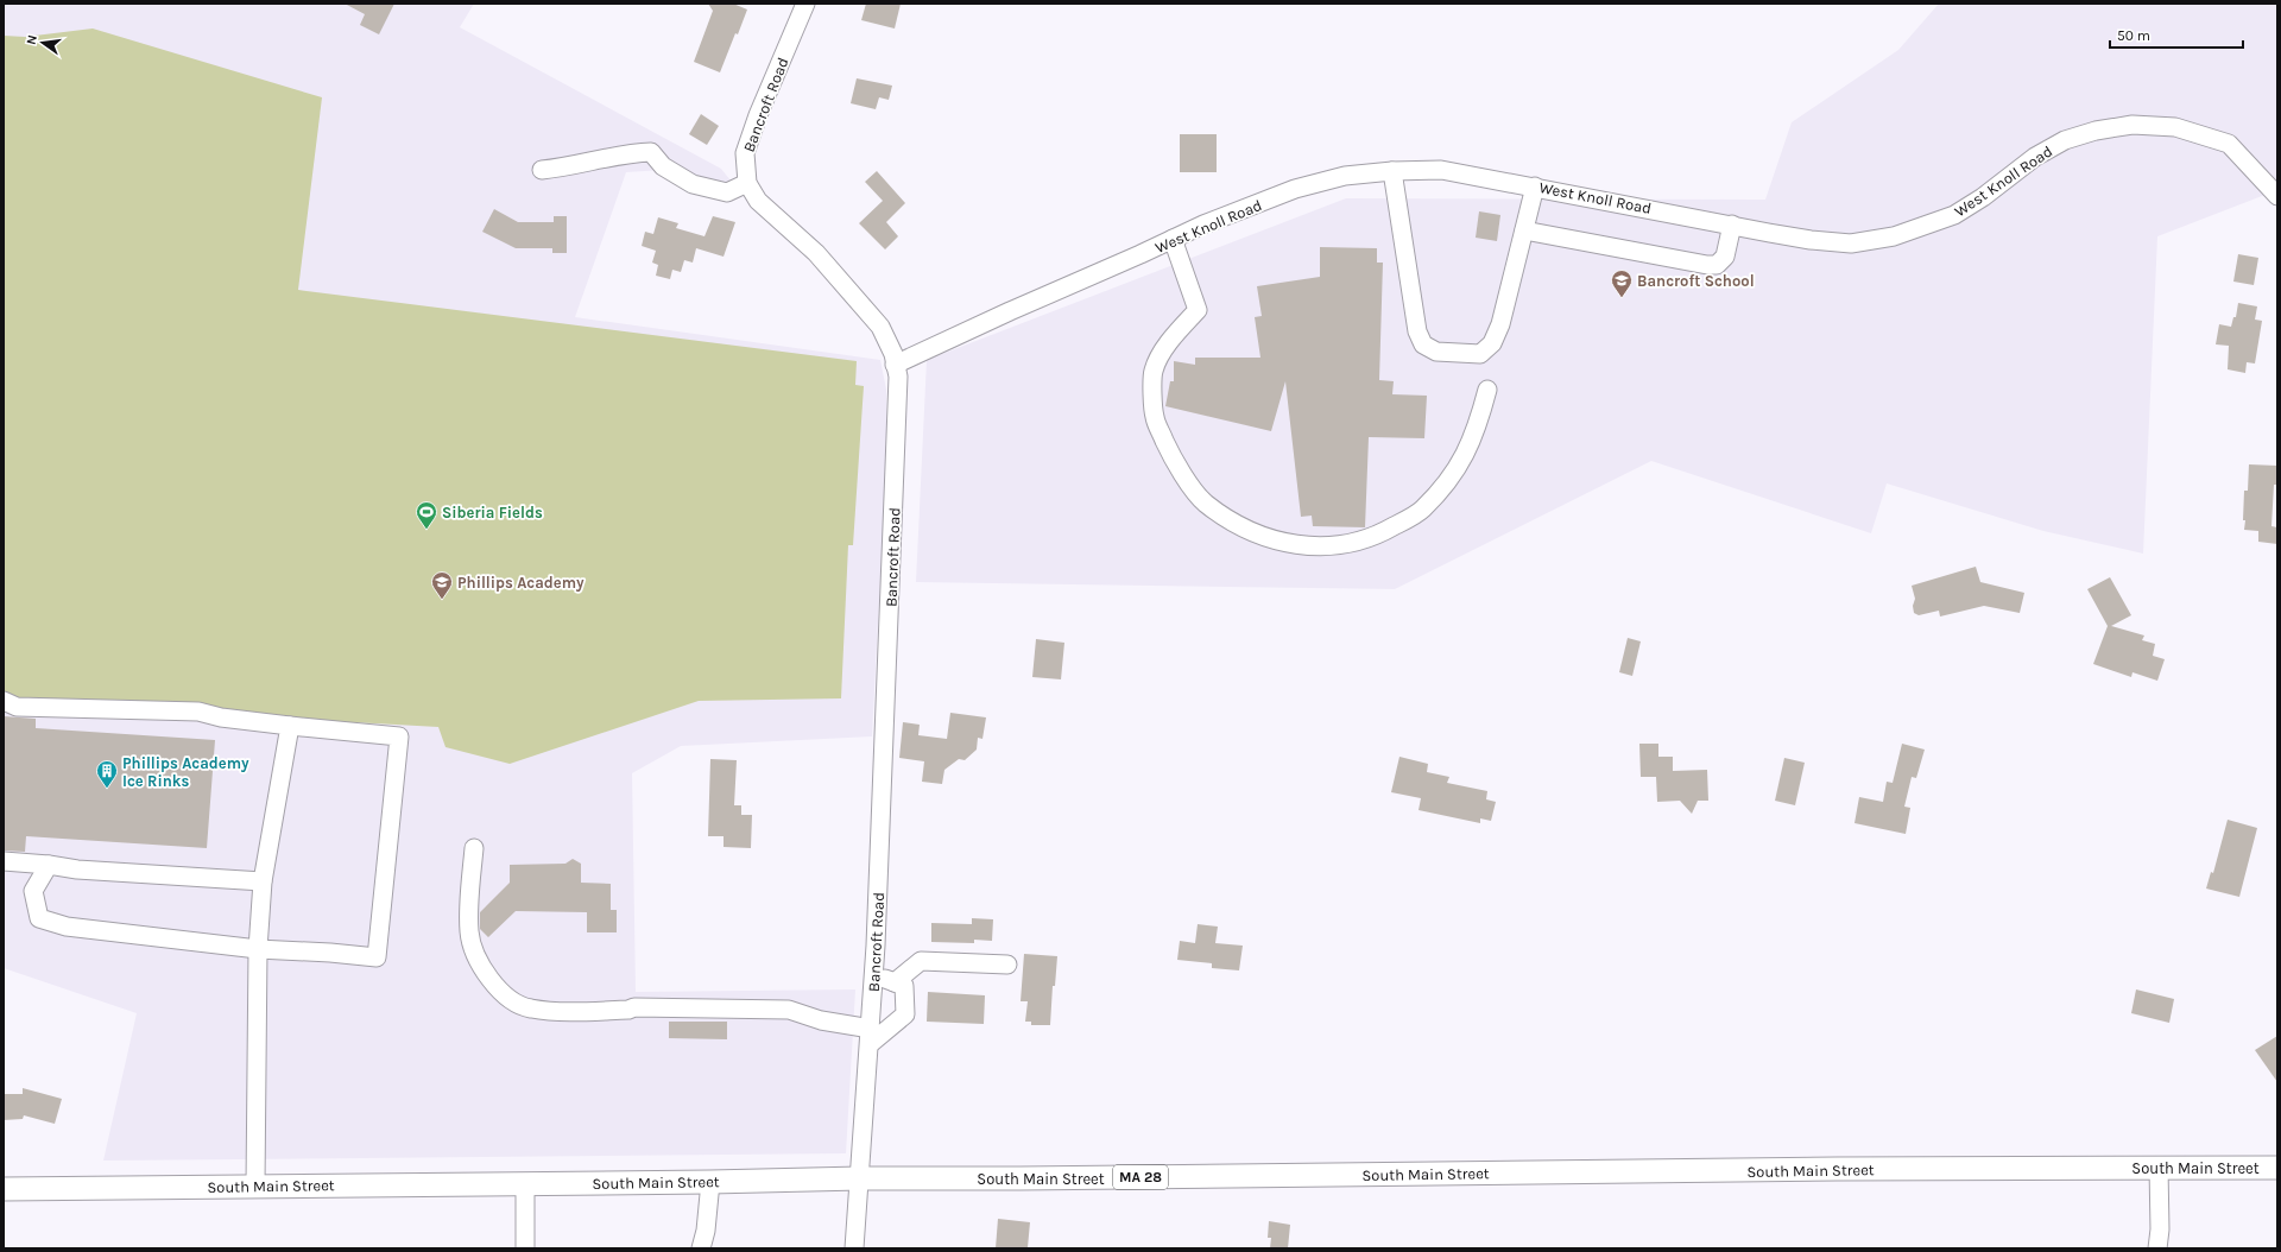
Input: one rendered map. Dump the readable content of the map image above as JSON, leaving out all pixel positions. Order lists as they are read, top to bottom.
{
  "streets": {
    "main road": ["South Main Street", "MA 28"],
    "street": ["Bancroft Road", "West Knoll Road"]
  },
  "crossings": [
    ["Bancroft Road", "West Knoll Road"],
    ["Bancroft Road", "South Main Street"]
  ],
  "places": {
    "school or university": ["Bancroft School", "Phillips Academy"],
    "sports": ["Siberia Fields"],
    "building": ["Phillips Academy Ice Rinks"]
  },
  "scale_bar": "50 m",
  "north": "left"
}
